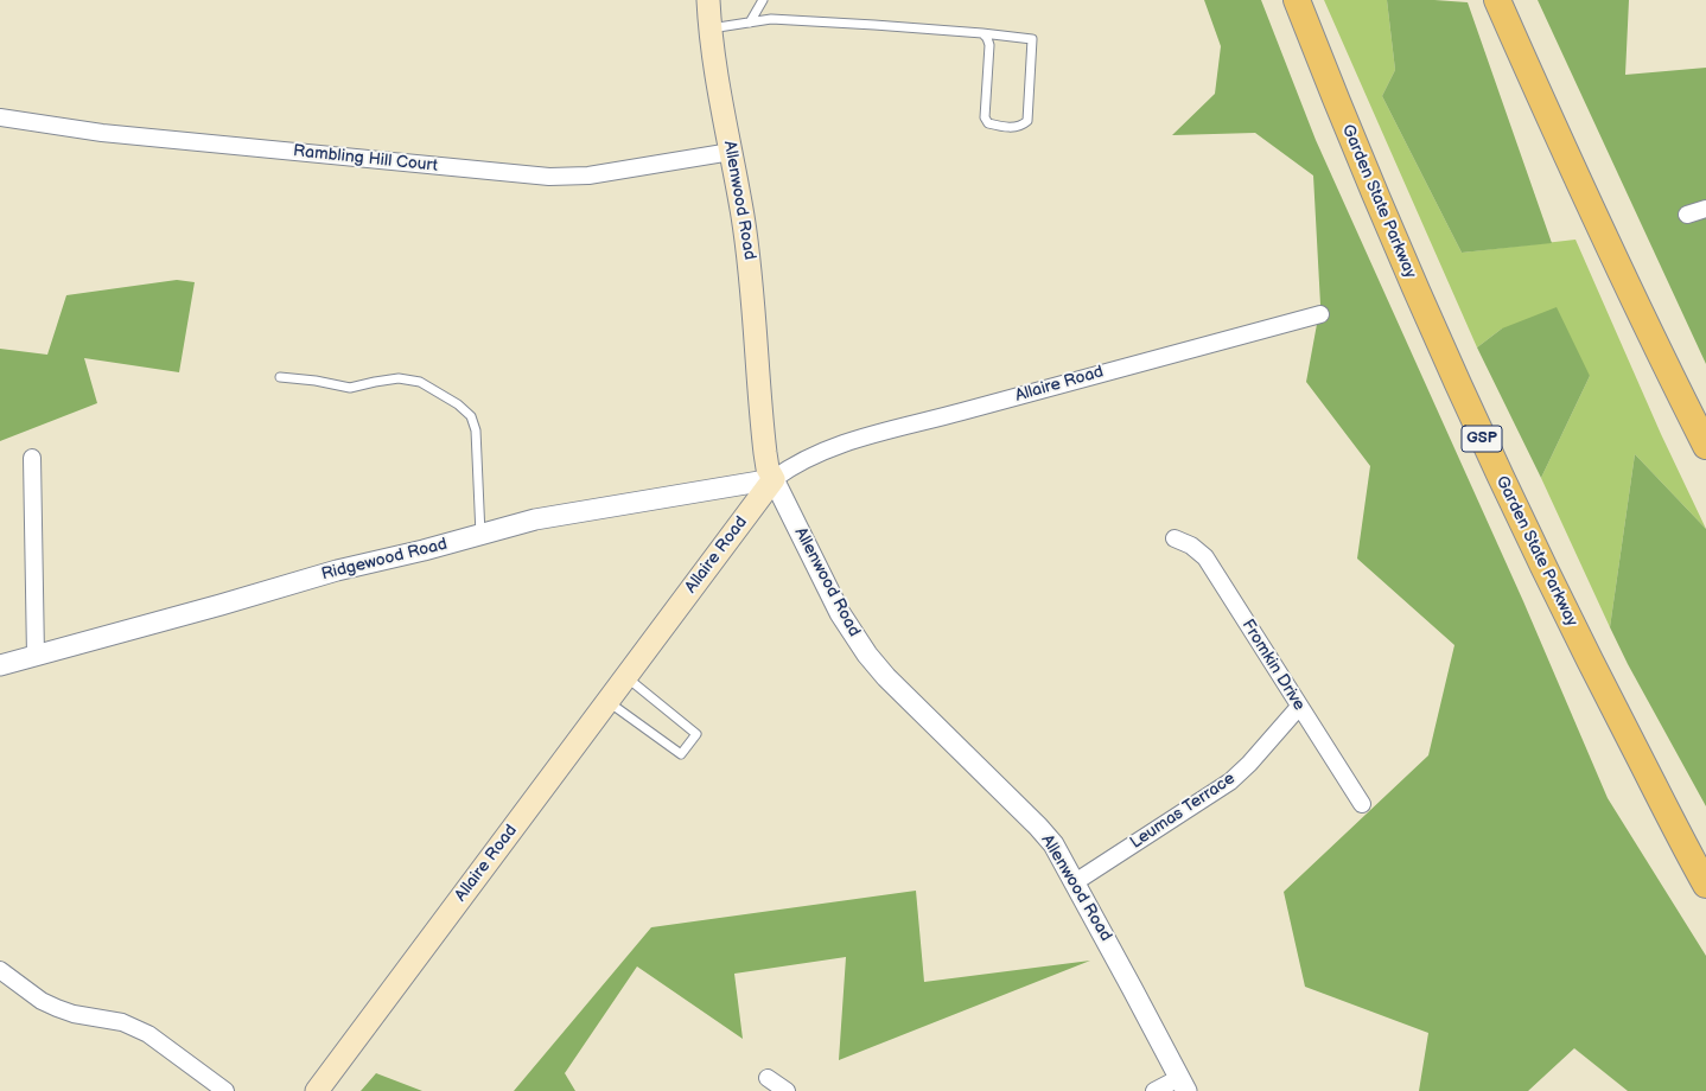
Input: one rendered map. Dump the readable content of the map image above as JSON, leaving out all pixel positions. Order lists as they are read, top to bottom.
{
  "streets": {
    "highway": ["Garden State Parkway", "GSP"],
    "main road": ["Allenwood Road", "Allaire Road"],
    "street": [
      "Rambling Hill Court",
      "Ridgewood Road",
      "Fromkin Drive",
      "Leumas Terrace"
    ]
  },
  "crossings": [
    ["Rambling Hill Court", "Allenwood Road"],
    ["Allenwood Road", "Allaire Road"],
    ["Allenwood Road", "Ridgewood Road"],
    ["Allenwood Road", "Leumas Terrace"],
    ["Allaire Road", "Ridgewood Road"],
    ["Fromkin Drive", "Leumas Terrace"]
  ]
}
